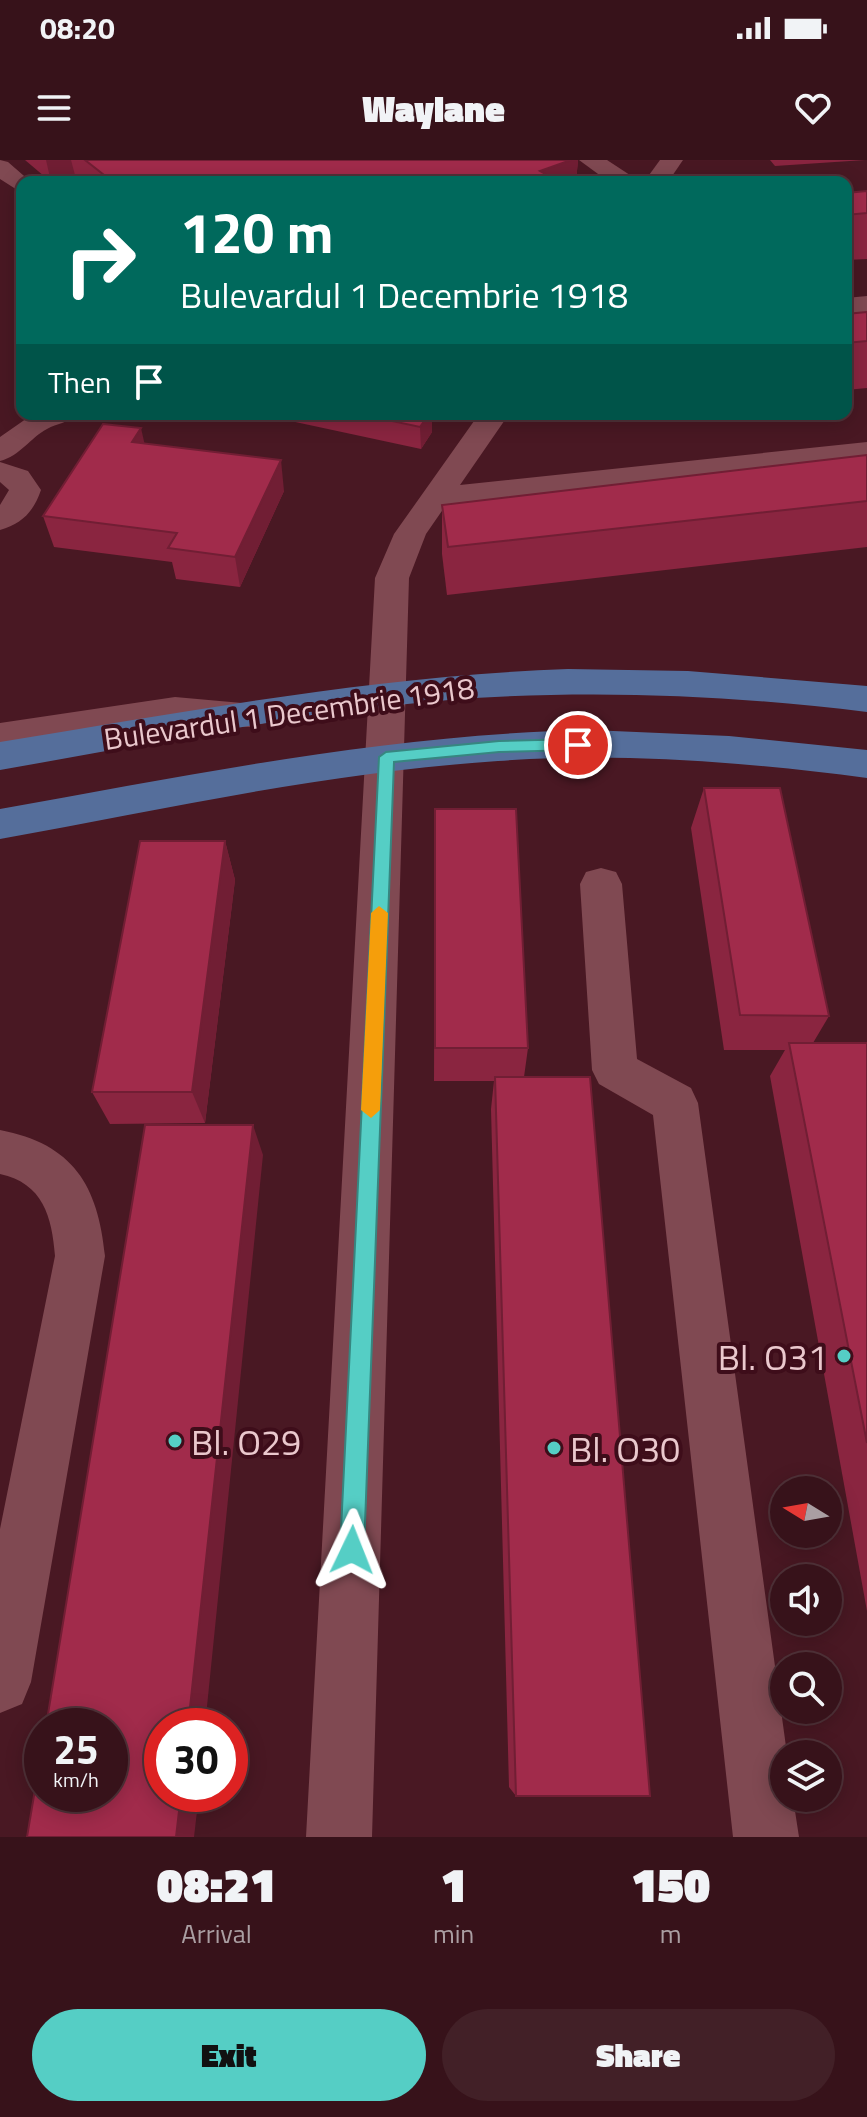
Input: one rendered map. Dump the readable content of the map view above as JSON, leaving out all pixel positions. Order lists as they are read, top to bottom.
{
  "streets": {
    "main road": ["Bulevardul 1 Decembrie 1918"]
  },
  "places": ["Bl. O31", "Bl. O29", "Bl. O30"],
  "north": "left",
  "page": {
    "status": "08:20",
    "header": "Waylane",
    "turn": ["120 m", "Bulevardul 1 Decembrie 1918"],
    "then": "Then",
    "speed": "25 km/h",
    "limit": "30",
    "eta": [
      "08:21",
      "Arrival",
      "1",
      "min",
      "150",
      "m"
    ],
    "buttons": ["Exit", "Share"]
  }
}
